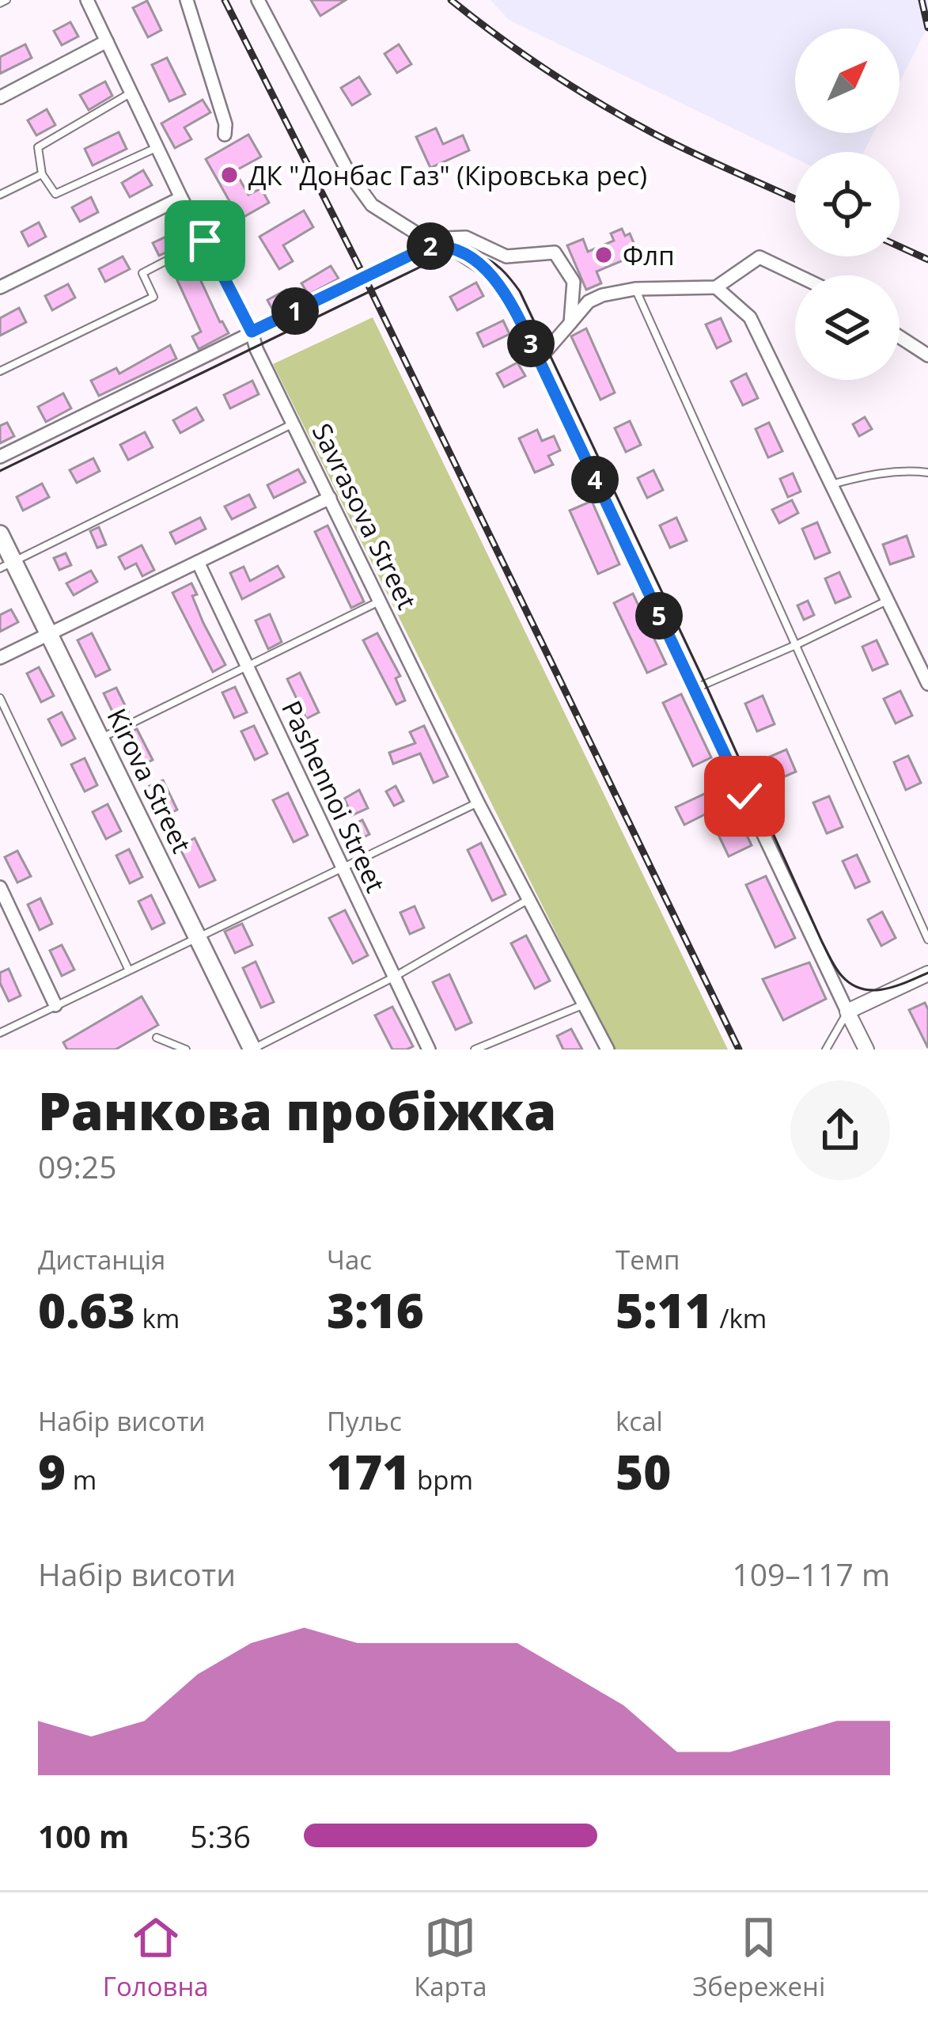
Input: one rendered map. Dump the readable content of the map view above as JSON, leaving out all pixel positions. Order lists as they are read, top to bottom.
{
  "streets": {
    "main road": ["Kirova Street"],
    "street": ["Savrasova Street", "Pashennoi Street"]
  },
  "places": ["ДК \"Донбас Газ\" (Кіровська рес)", "Флп"],
  "north": "top right",
  "page": {
    "pins": [
      "2",
      "1",
      "3",
      "4",
      "5"
    ],
    "heading": ["Ранкова пробіжка", "09:25"],
    "stats": [
      ["Дистанція", "0.63 km"],
      ["Час", "3:16"],
      ["Темп", "5:11 /km"],
      ["Набір висоти", "9 m"],
      ["Пульс", "171 bpm"],
      ["kcal", "50"]
    ],
    "chart": ["Набір висоти", "109–117 m"],
    "list": [
      {
        "name": "100 m",
        "note": "5:36"
      }
    ],
    "tabs": ["Головна", "Карта", "Збережені"]
  }
}
